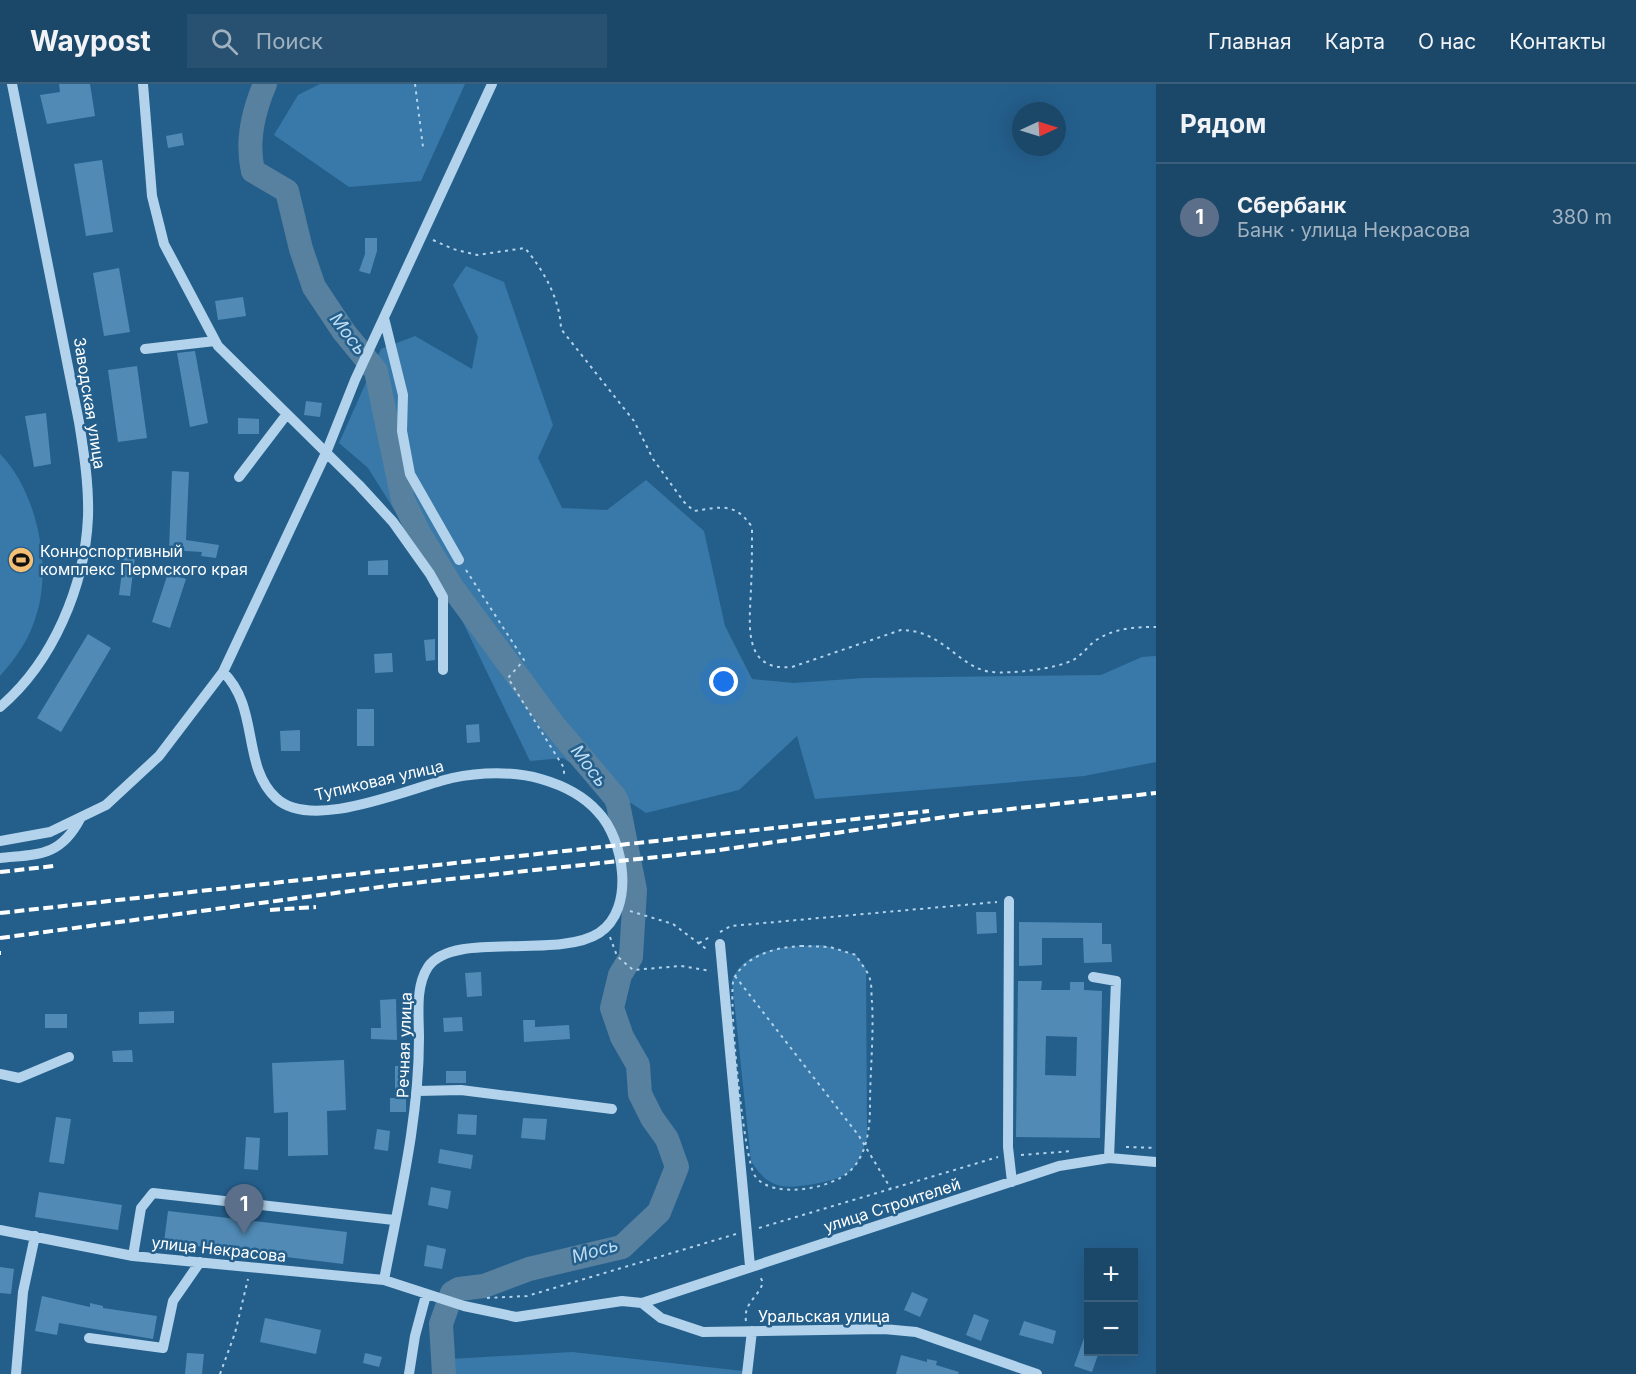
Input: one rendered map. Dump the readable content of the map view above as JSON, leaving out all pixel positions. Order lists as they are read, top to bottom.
{
  "streets": {
    "street": [
      "Заводская улица",
      "Тупиковая улица",
      "Речная улица",
      "улица Строителей",
      "улица Некрасова",
      "Уральская улица"
    ]
  },
  "crossings": [
    ["Тупиковая улица", "Речная улица"],
    ["Речная улица", "улица Некрасова"],
    ["улица Строителей", "улица Некрасова"],
    ["улица Строителей", "Уральская улица"],
    ["улица Некрасова", "Уральская улица"]
  ],
  "water": ["Мось"],
  "places": {
    "sports": ["Конноспортивный комплекс Пермского края"]
  },
  "north": "right",
  "page": {
    "header": "Waypost",
    "search": "Поиск",
    "nav": [
      "Главная",
      "Карта",
      "О нас",
      "Контакты"
    ],
    "heading": "Рядом",
    "list": [
      {
        "mark": "1",
        "name": "Сбербанк",
        "note": "Банк · улица Некрасова",
        "value": "380 m"
      }
    ],
    "pins": "1",
    "map_buttons": ["+", "−"]
  }
}
